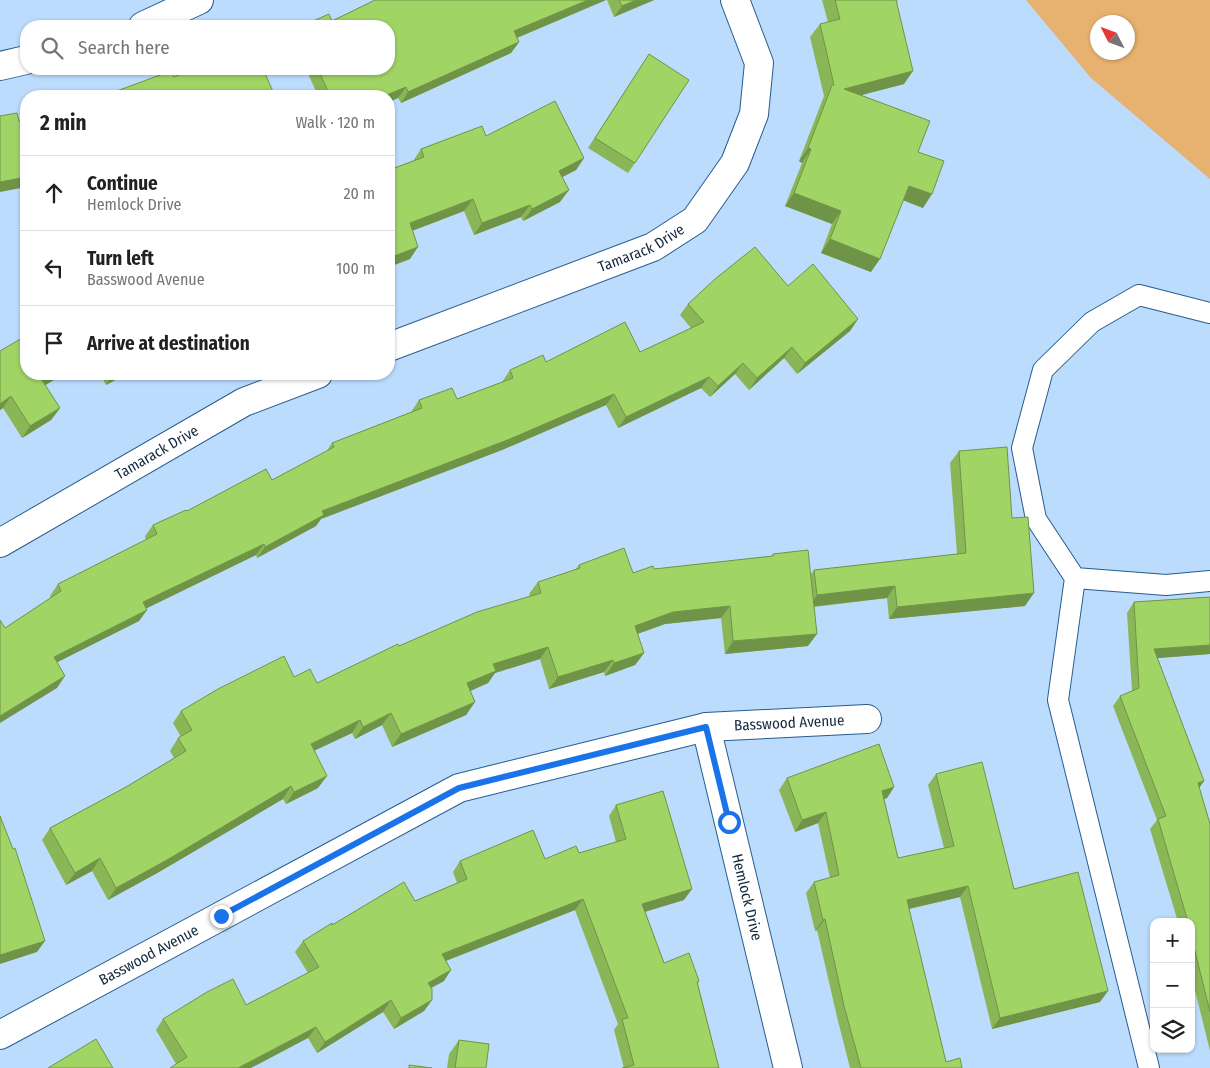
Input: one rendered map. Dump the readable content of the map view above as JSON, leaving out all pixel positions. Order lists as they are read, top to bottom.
{
  "streets": {
    "street": ["Tamarack Drive", "Basswood Avenue", "Hemlock Drive"]
  },
  "crossings": [
    ["Basswood Avenue", "Hemlock Drive"]
  ],
  "north": "top left",
  "page": {
    "search": "Search here",
    "heading": ["2 min", "Walk · 120 m"],
    "list": [
      ["Continue", "Hemlock Drive", "20 m"],
      ["Turn left", "Basswood Avenue", "100 m"],
      "Arrive at destination"
    ],
    "map_buttons": ["+", "−"]
  }
}
